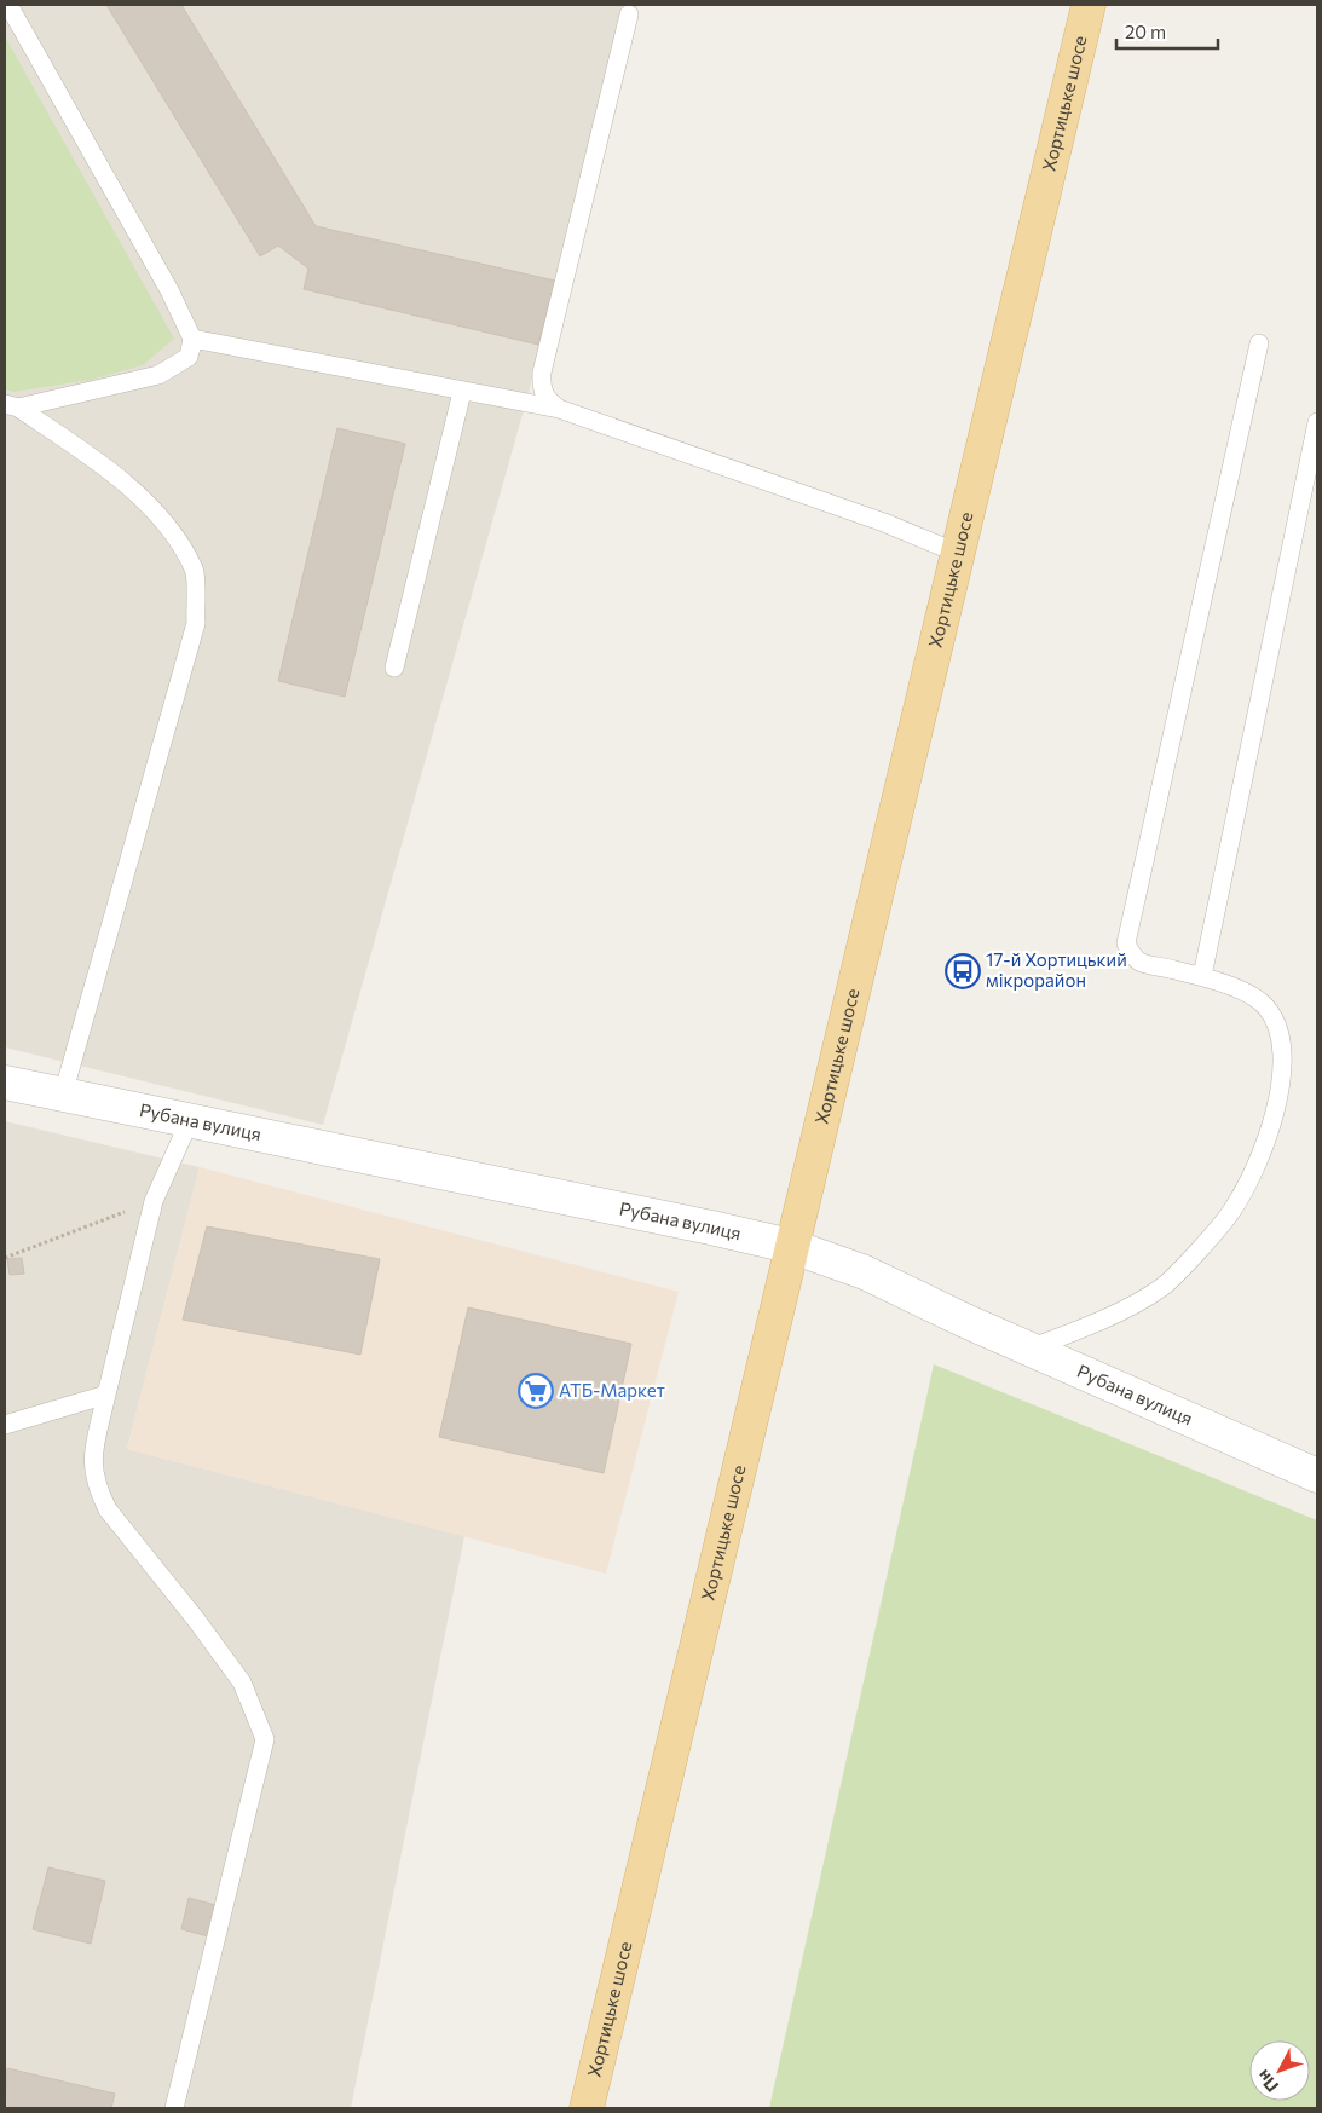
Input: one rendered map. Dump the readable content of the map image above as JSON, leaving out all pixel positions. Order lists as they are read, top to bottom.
{
  "streets": {
    "main road": ["Хортицьке шосе"],
    "street": ["Рубана вулиця"]
  },
  "crossings": [
    ["Хортицьке шосе", "Рубана вулиця"]
  ],
  "places": {
    "bus stop": ["17-й Хортицький мікрорайон"],
    "supermarket": ["АТБ-Маркет"]
  },
  "scale_bar": "20 m",
  "north": "bottom left"
}
